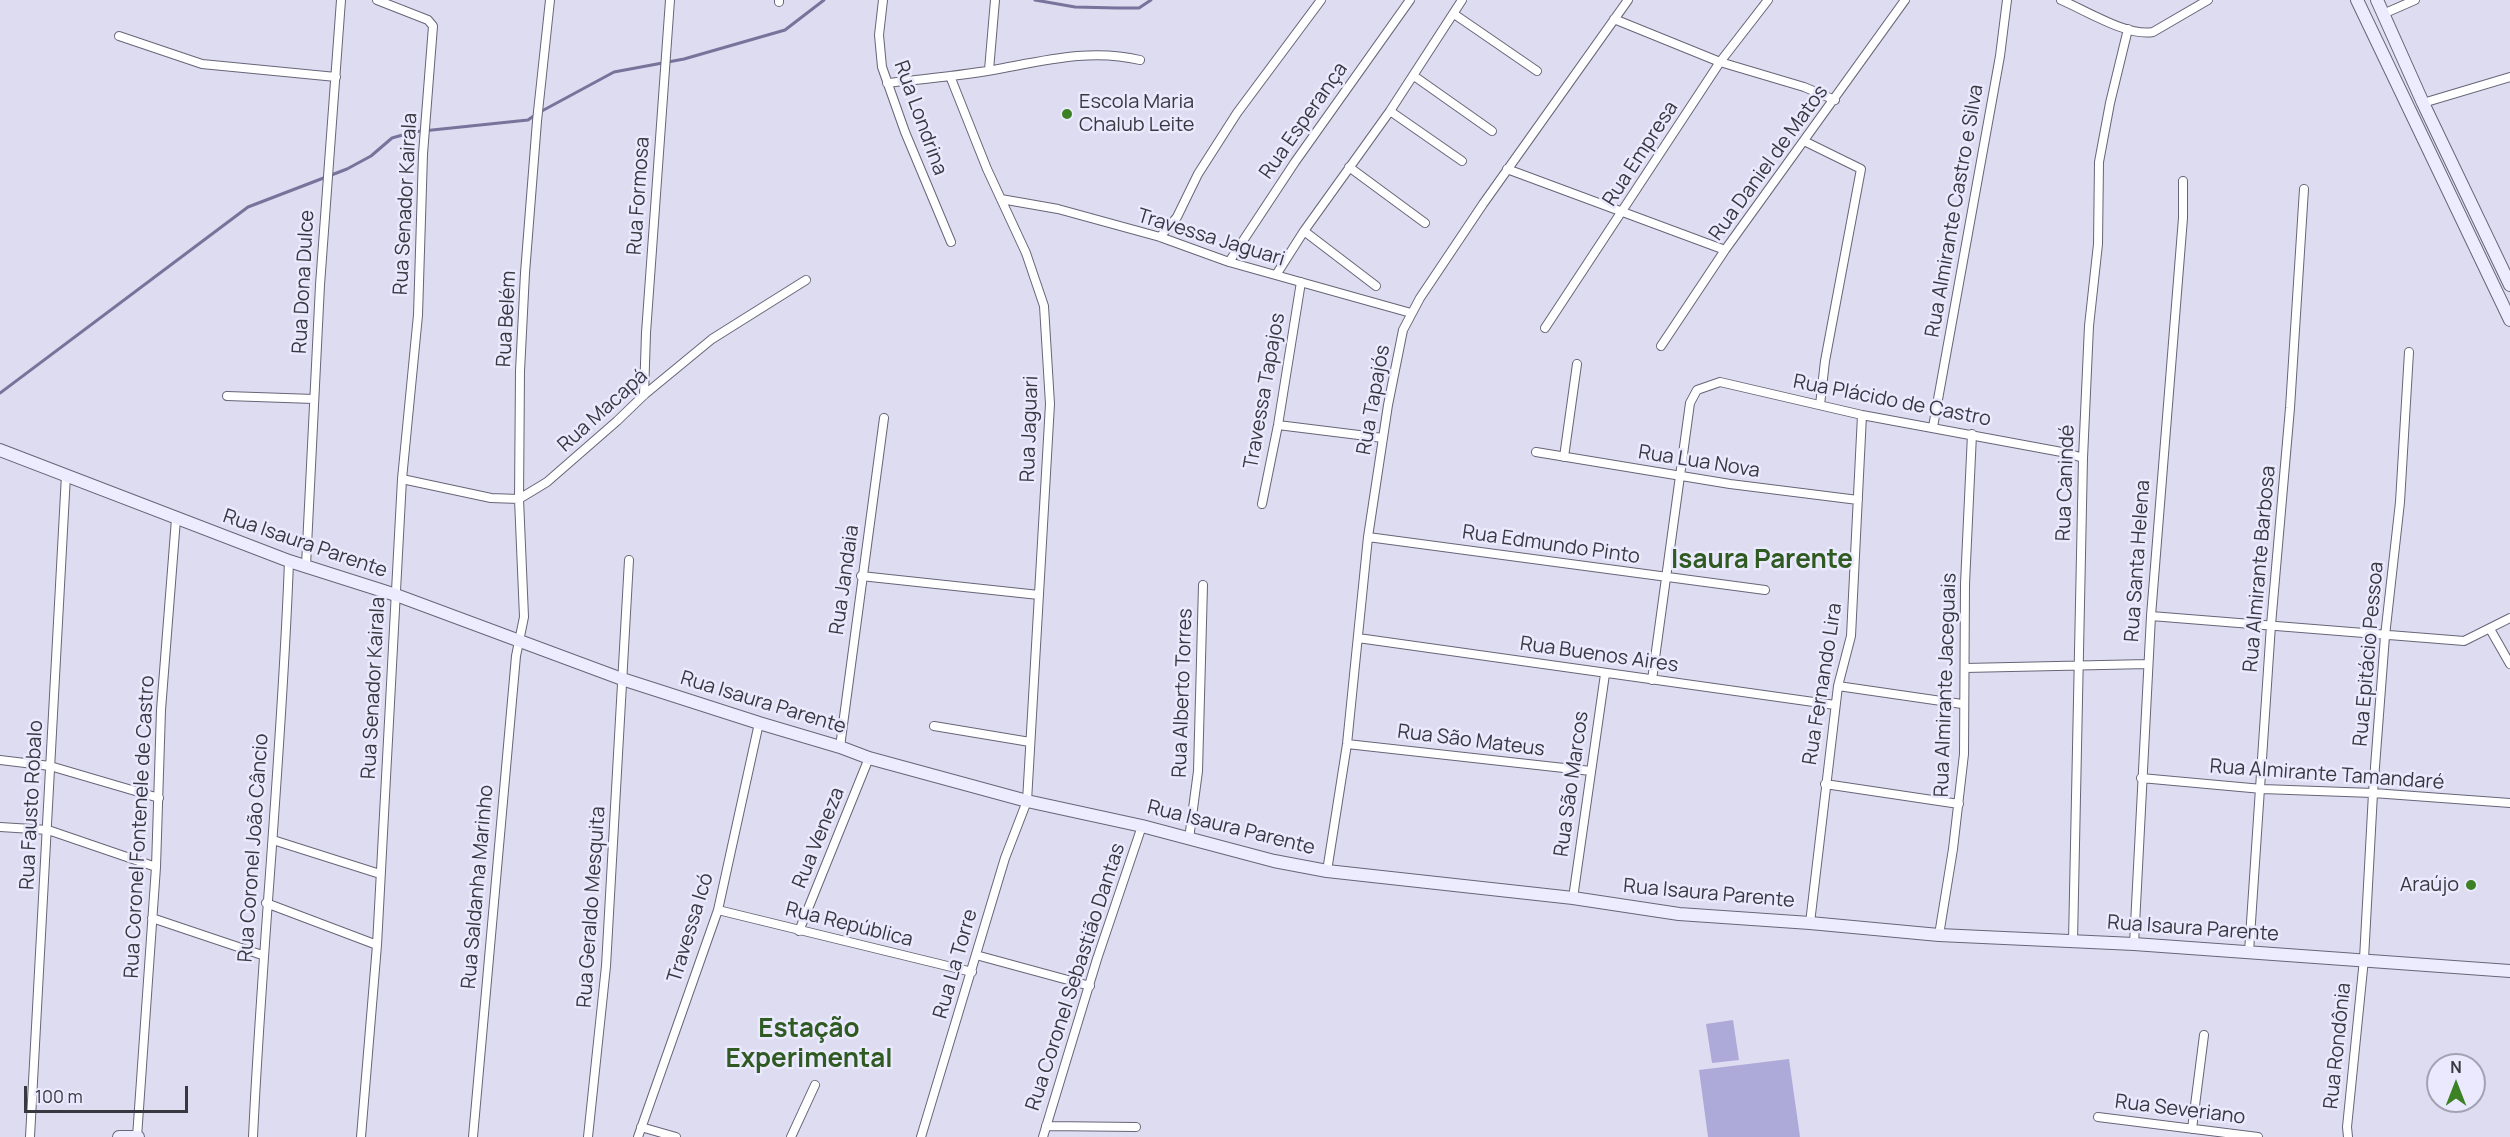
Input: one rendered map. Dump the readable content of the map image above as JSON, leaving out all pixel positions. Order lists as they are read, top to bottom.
{
  "streets": {
    "street": [
      "Rua Londrina",
      "Rua Esperança",
      "Rua Empresa",
      "Rua Daniel de Matos",
      "Rua Formosa",
      "Rua Senador Kairala",
      "Rua Almirante Castro e Silva",
      "Travessa Jaguari",
      "Rua Dona Dulce",
      "Rua Belém",
      "Travessa Tapajos",
      "Rua Tapajós",
      "Rua Plácido de Castro",
      "Rua Macapá",
      "Rua Jaguari",
      "Rua Lua Nova",
      "Rua Canindé",
      "Rua Isaura Parente",
      "Rua Edmundo Pinto",
      "Rua Santa Helena",
      "Rua Almirante Barbosa",
      "Rua Jandaia",
      "Rua Epitácio Pessoa",
      "Rua Buenos Aires",
      "Rua Fernando Lira",
      "Rua Almirante Jaceguais",
      "Rua Alberto Torres",
      "Rua São Mateus",
      "Rua Almirante Tamandaré",
      "Rua São Marcos",
      "Rua Fausto Robalo",
      "Rua Coronel Fontenele de Castro",
      "Rua Veneza",
      "Rua Coronel João Câncio",
      "Rua Saldanha Marinho",
      "Rua Geraldo Mesquita",
      "Rua República",
      "Travessa Icó",
      "Rua La Torre",
      "Rua Coronel Sebastião Dantas",
      "Rua Rondônia",
      "Rua Severiano"
    ]
  },
  "crossings": [
    ["Rua Esperança", "Travessa Jaguari"],
    ["Rua Formosa", "Rua Macapá"],
    ["Rua Senador Kairala", "Rua Isaura Parente"],
    ["Rua Almirante Castro e Silva", "Rua Plácido de Castro"],
    ["Travessa Jaguari", "Travessa Tapajos"],
    ["Travessa Jaguari", "Rua Tapajós"],
    ["Travessa Jaguari", "Rua Jaguari"],
    ["Rua Dona Dulce", "Rua Isaura Parente"],
    ["Rua Belém", "Rua Macapá"],
    ["Rua Belém", "Rua Isaura Parente"],
    ["Rua Belém", "Rua Saldanha Marinho"],
    ["Rua Tapajós", "Rua Isaura Parente"],
    ["Rua Tapajós", "Rua Edmundo Pinto"],
    ["Rua Tapajós", "Rua Buenos Aires"],
    ["Rua Tapajós", "Rua São Mateus"],
    ["Rua Plácido de Castro", "Rua Lua Nova"],
    ["Rua Plácido de Castro", "Rua Canindé"],
    ["Rua Plácido de Castro", "Rua Fernando Lira"],
    ["Rua Plácido de Castro", "Rua Almirante Jaceguais"],
    ["Rua Jaguari", "Rua Isaura Parente"],
    ["Rua Jaguari", "Rua La Torre"],
    ["Rua Lua Nova", "Rua Fernando Lira"],
    ["Rua Canindé", "Rua Isaura Parente"],
    ["Rua Isaura Parente", "Rua Santa Helena"],
    ["Rua Isaura Parente", "Rua Almirante Barbosa"],
    ["Rua Isaura Parente", "Rua Jandaia"],
    ["Rua Isaura Parente", "Rua Epitácio Pessoa"],
    ["Rua Isaura Parente", "Rua Fernando Lira"],
    ["Rua Isaura Parente", "Rua Almirante Jaceguais"],
    ["Rua Isaura Parente", "Rua Alberto Torres"],
    ["Rua Isaura Parente", "Rua São Marcos"],
    ["Rua Isaura Parente", "Rua Fausto Robalo"],
    ["Rua Isaura Parente", "Rua Coronel Fontenele de Castro"],
    ["Rua Isaura Parente", "Rua Veneza"],
    ["Rua Isaura Parente", "Rua Coronel João Câncio"],
    ["Rua Isaura Parente", "Rua Saldanha Marinho"],
    ["Rua Isaura Parente", "Rua Geraldo Mesquita"],
    ["Rua Isaura Parente", "Travessa Icó"],
    ["Rua Isaura Parente", "Rua La Torre"],
    ["Rua Isaura Parente", "Rua Coronel Sebastião Dantas"],
    ["Rua Isaura Parente", "Rua Rondônia"],
    ["Rua Santa Helena", "Rua Almirante Tamandaré"],
    ["Rua Almirante Barbosa", "Rua Almirante Tamandaré"],
    ["Rua Epitácio Pessoa", "Rua Almirante Tamandaré"],
    ["Rua Epitácio Pessoa", "Rua Rondônia"],
    ["Rua Buenos Aires", "Rua Fernando Lira"],
    ["Rua Buenos Aires", "Rua São Marcos"],
    ["Rua São Mateus", "Rua São Marcos"],
    ["Rua Veneza", "Rua República"],
    ["Rua República", "Travessa Icó"],
    ["Rua República", "Rua La Torre"]
  ],
  "districts": ["Isaura Parente", "Estação Experimental"],
  "places": ["Escola Maria Chalub Leite", "Araújo"],
  "scale_bar": "100 m",
  "north": "top"
}
